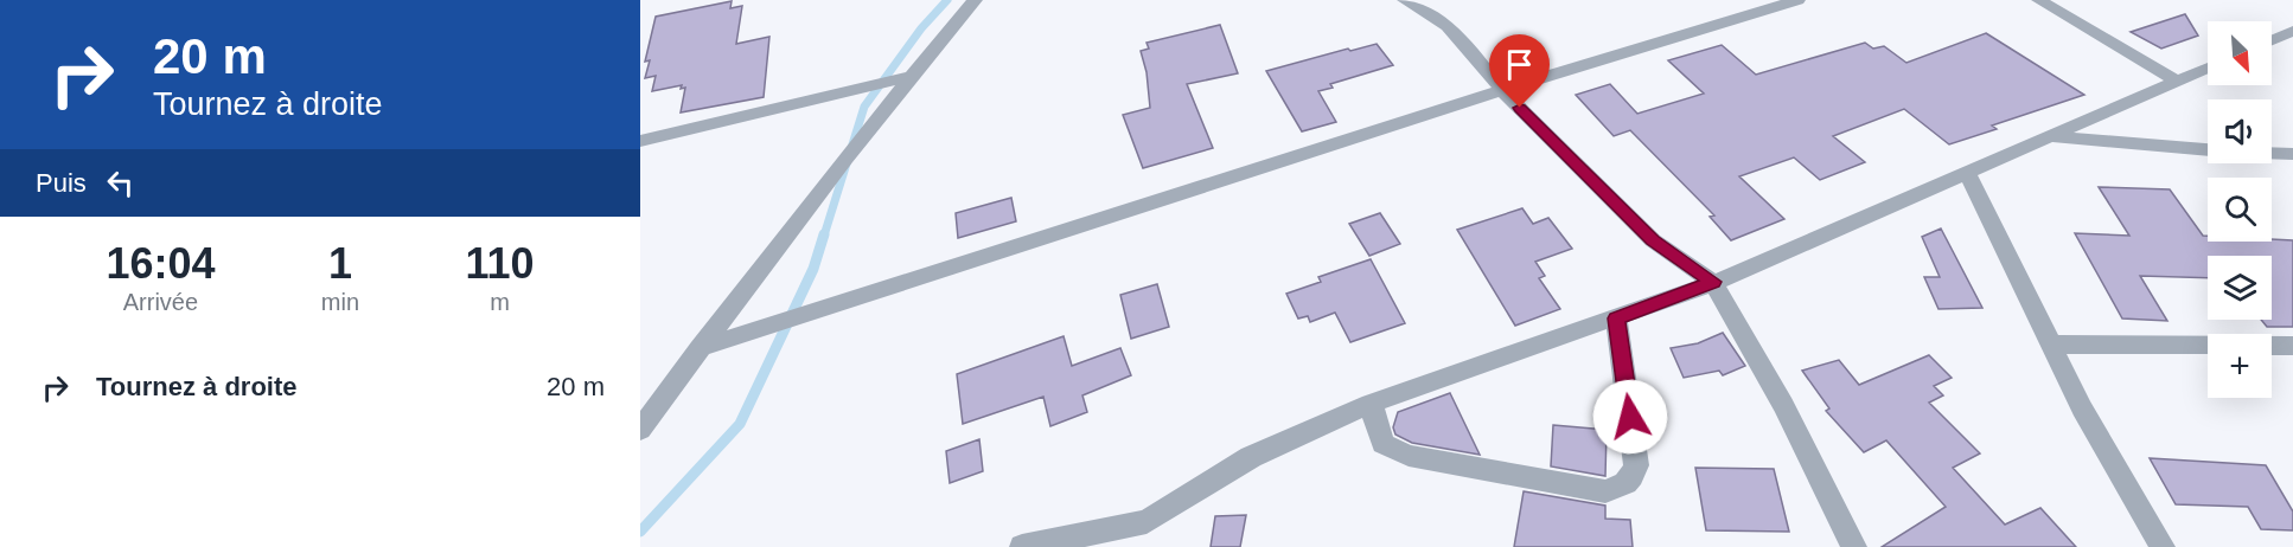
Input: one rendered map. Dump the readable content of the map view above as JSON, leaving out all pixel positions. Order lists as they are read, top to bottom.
{
  "north": "bottom right",
  "page": {
    "turn": ["20 m", "Tournez à droite"],
    "map_buttons": "+",
    "then": "Puis",
    "eta": [
      "16:04",
      "Arrivée",
      "1",
      "min",
      "110",
      "m"
    ],
    "list": [
      {
        "name": "Tournez à droite",
        "value": "20 m"
      }
    ]
  }
}
